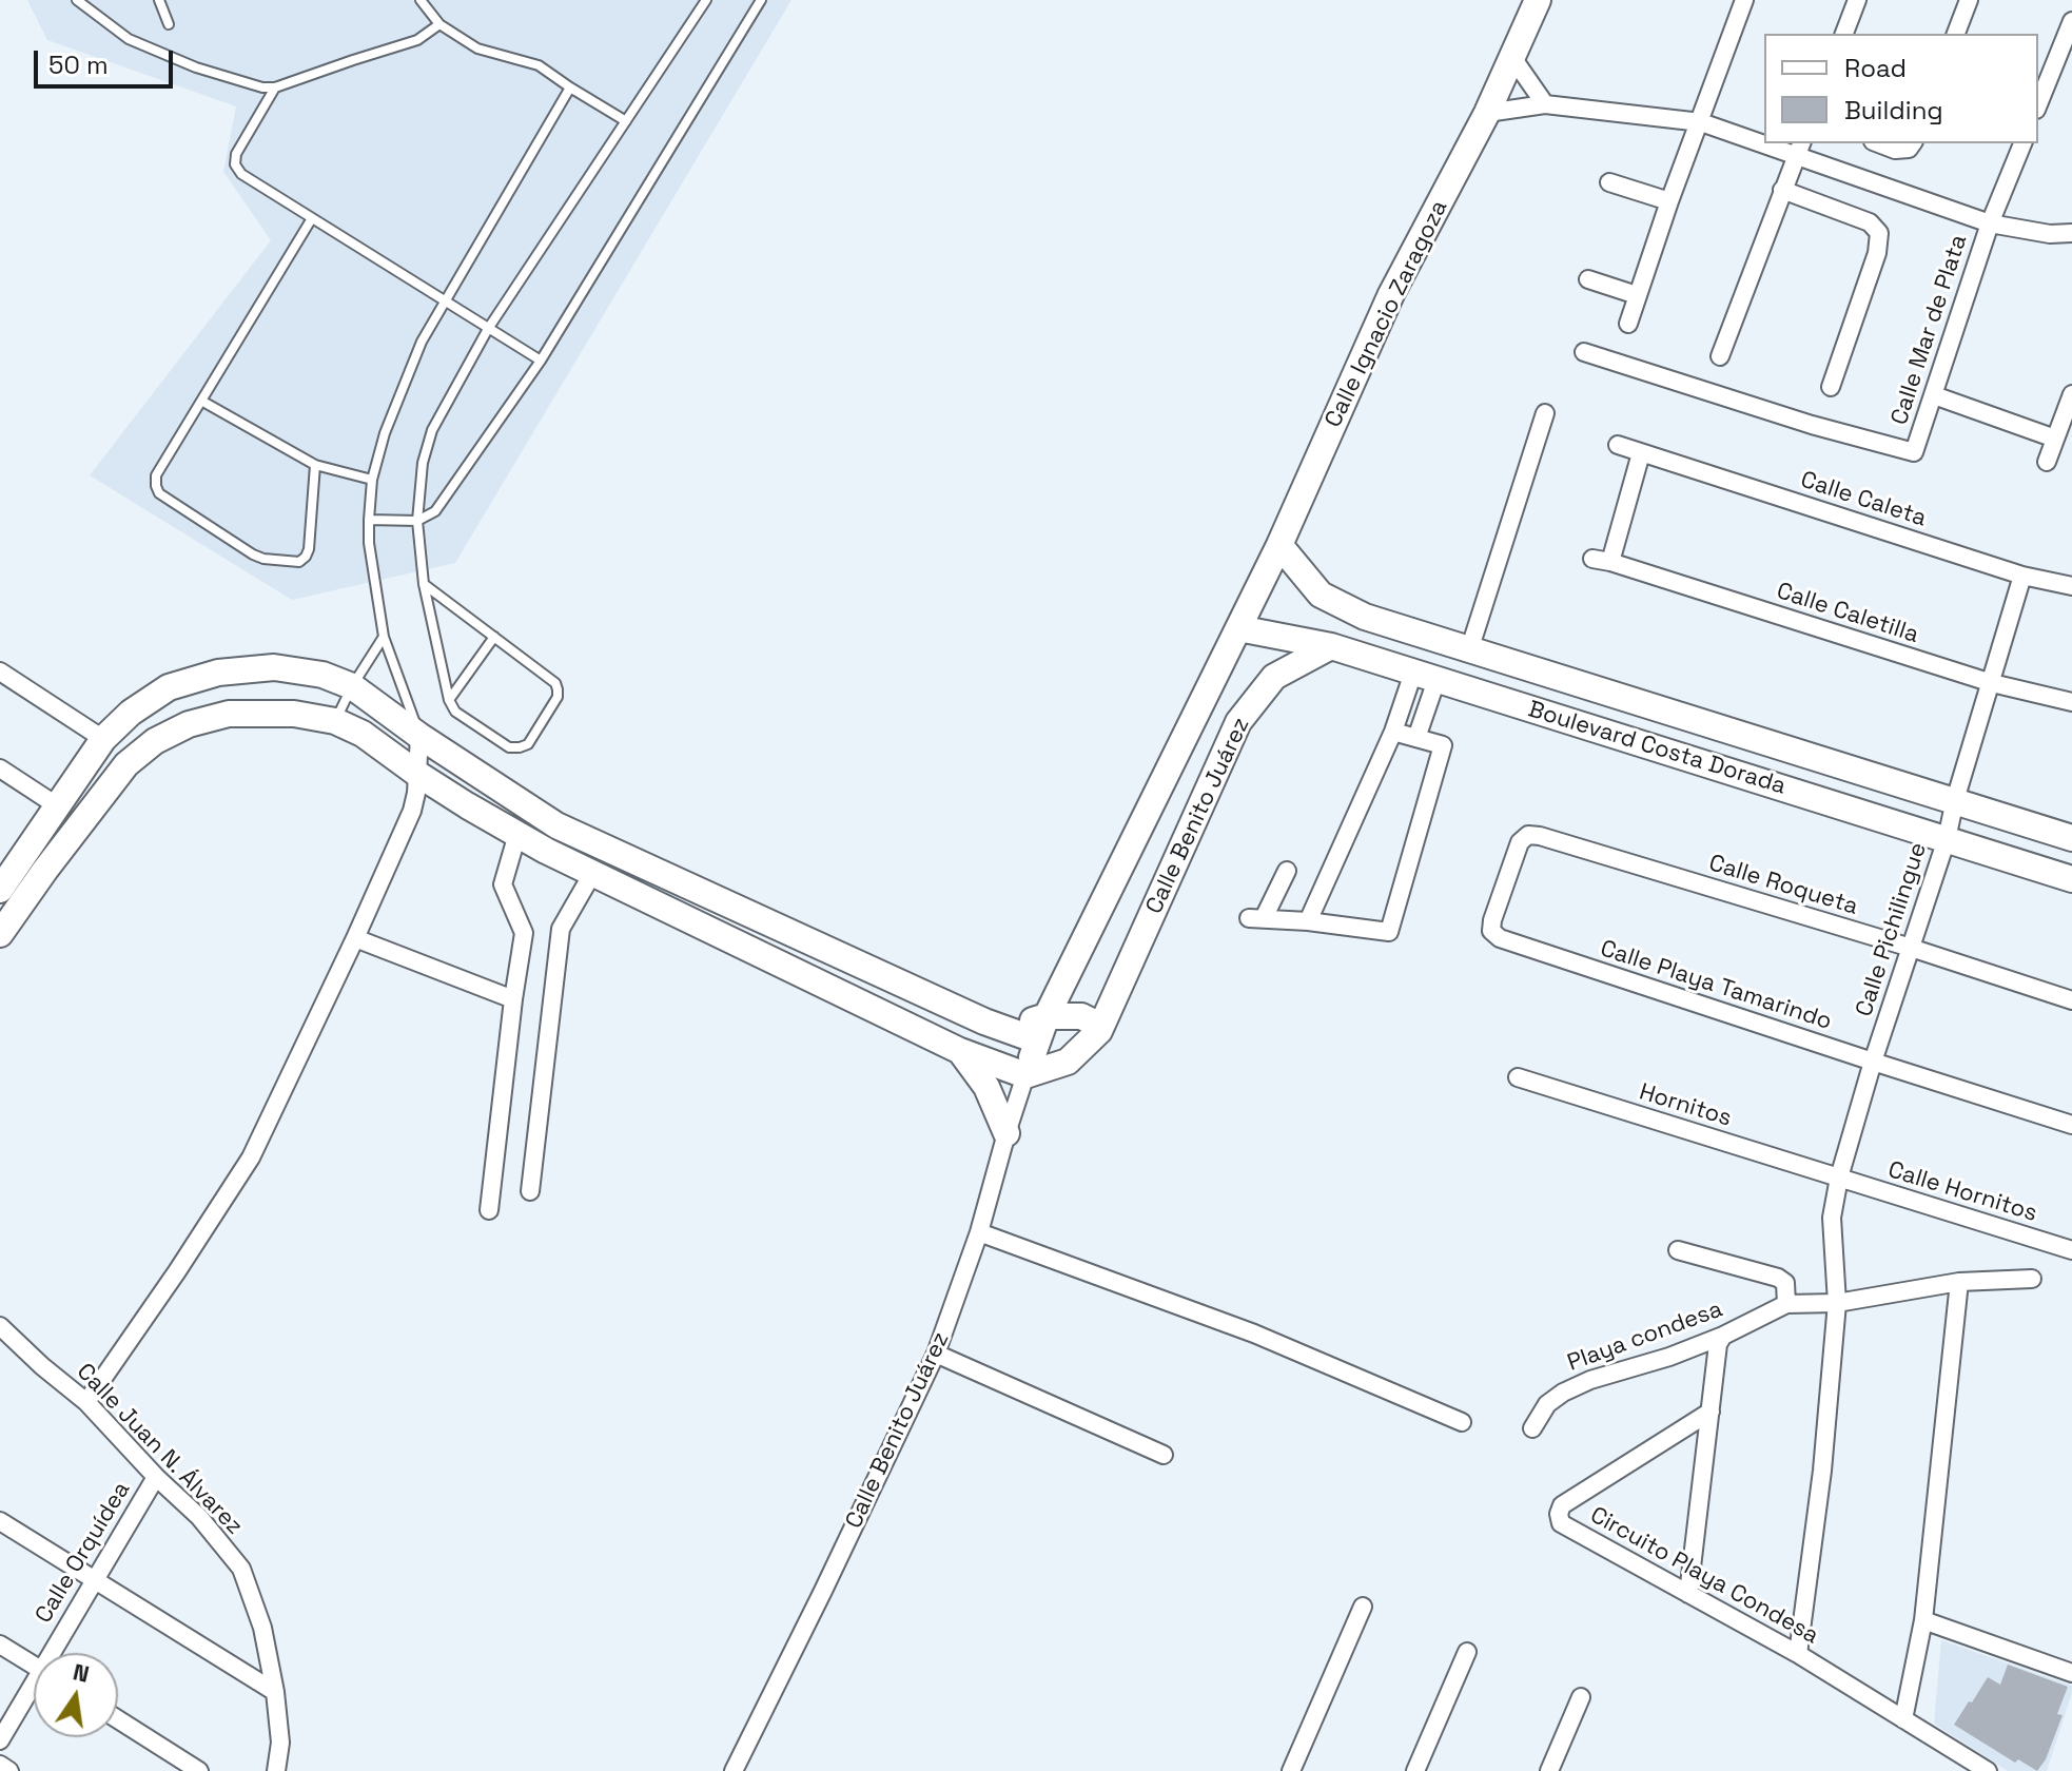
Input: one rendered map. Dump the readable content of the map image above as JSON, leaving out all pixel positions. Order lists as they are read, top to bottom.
{
  "streets": {
    "main road": ["Calle Ignacio Zaragoza", "Boulevard Costa Dorada", "Calle Benito Juárez"],
    "street": [
      "Calle Mar de Plata",
      "Calle Caleta",
      "Calle Caletilla",
      "Calle Roqueta",
      "Calle Pichilingue",
      "Calle Playa Tamarindo",
      "Hornitos",
      "Calle Hornitos",
      "Playa condesa",
      "Calle Juan N. Álvarez",
      "Calle Orquídea",
      "Circuito Playa Condesa"
    ]
  },
  "crossings": [
    ["Calle Ignacio Zaragoza", "Boulevard Costa Dorada"],
    ["Calle Ignacio Zaragoza", "Calle Benito Juárez"],
    ["Calle Caleta", "Calle Caletilla"],
    ["Calle Caleta", "Calle Pichilingue"],
    ["Calle Caletilla", "Calle Pichilingue"],
    ["Boulevard Costa Dorada", "Calle Benito Juárez"],
    ["Boulevard Costa Dorada", "Calle Pichilingue"],
    ["Calle Roqueta", "Calle Pichilingue"],
    ["Calle Roqueta", "Calle Playa Tamarindo"],
    ["Calle Pichilingue", "Calle Playa Tamarindo"],
    ["Calle Pichilingue", "Hornitos"],
    ["Calle Pichilingue", "Calle Hornitos"],
    ["Calle Pichilingue", "Playa condesa"],
    ["Calle Pichilingue", "Circuito Playa Condesa"],
    ["Hornitos", "Calle Hornitos"],
    ["Calle Juan N. Álvarez", "Calle Orquídea"]
  ],
  "legend": ["Road", "Building"],
  "scale_bar": "50 m",
  "north": "top"
}
